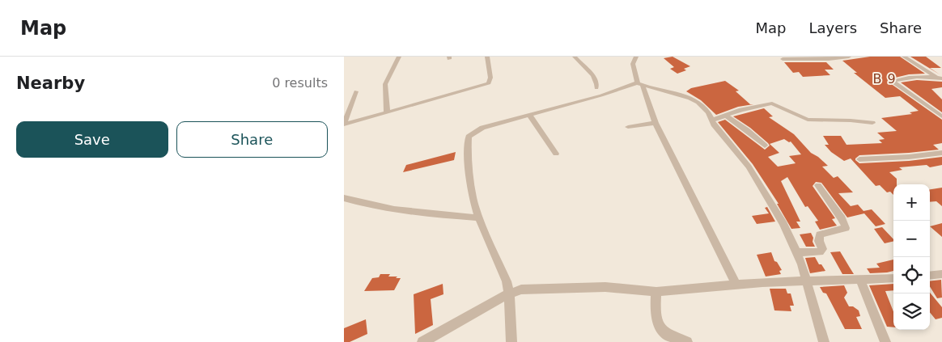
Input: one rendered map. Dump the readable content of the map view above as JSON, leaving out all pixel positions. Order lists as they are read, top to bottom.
{
  "districts": ["B 9"],
  "page": {
    "header": "Map",
    "nav": ["Map", "Layers", "Share"],
    "heading": ["Nearby", "0 results"],
    "buttons": ["Save", "Share"],
    "map_buttons": ["+", "−"]
  }
}
